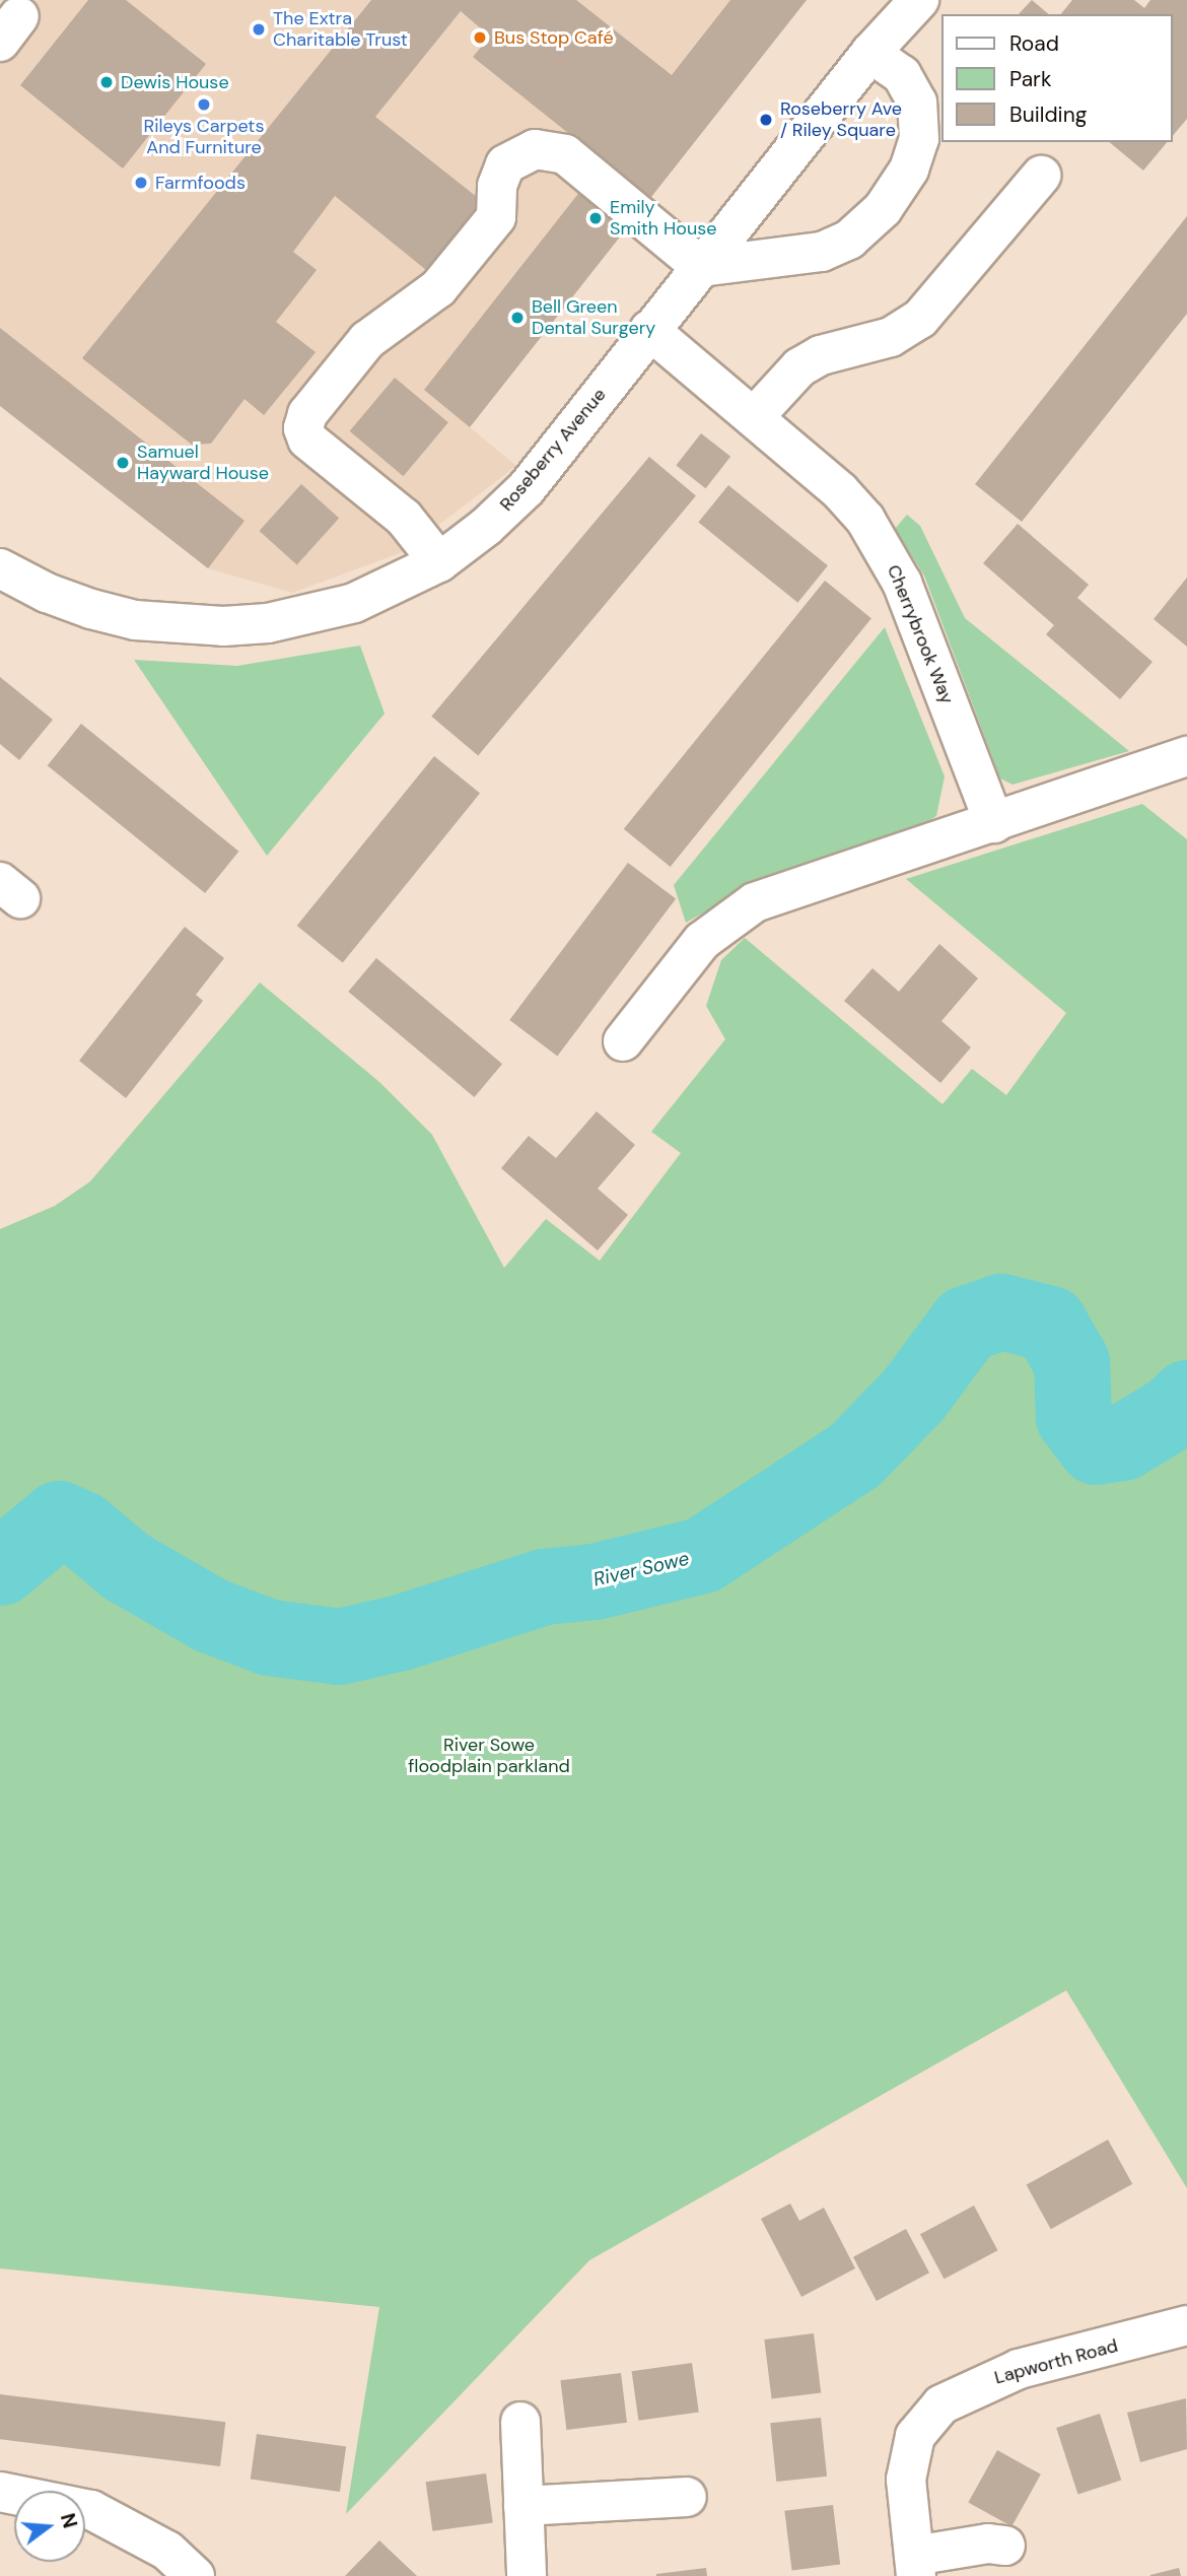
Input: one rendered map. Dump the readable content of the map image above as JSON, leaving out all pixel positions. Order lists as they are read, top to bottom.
{
  "streets": {
    "street": ["Roseberry Avenue", "Cherrybrook Way", "Lapworth Road"]
  },
  "crossings": [
    ["Roseberry Avenue", "Cherrybrook Way"]
  ],
  "water": ["River Sowe"],
  "parks": ["River Sowe floodplain parkland"],
  "places": [
    "The Extra Charitable Trust",
    "Bus Stop Café",
    "Dewis House",
    "Rileys Carpets And Furniture",
    "Roseberry Ave / Riley Square",
    "Farmfoods",
    "Emily Smith House",
    "Bell Green Dental Surgery",
    "Samuel Hayward House"
  ],
  "legend": ["Road", "Park", "Building"],
  "north": "right"
}
